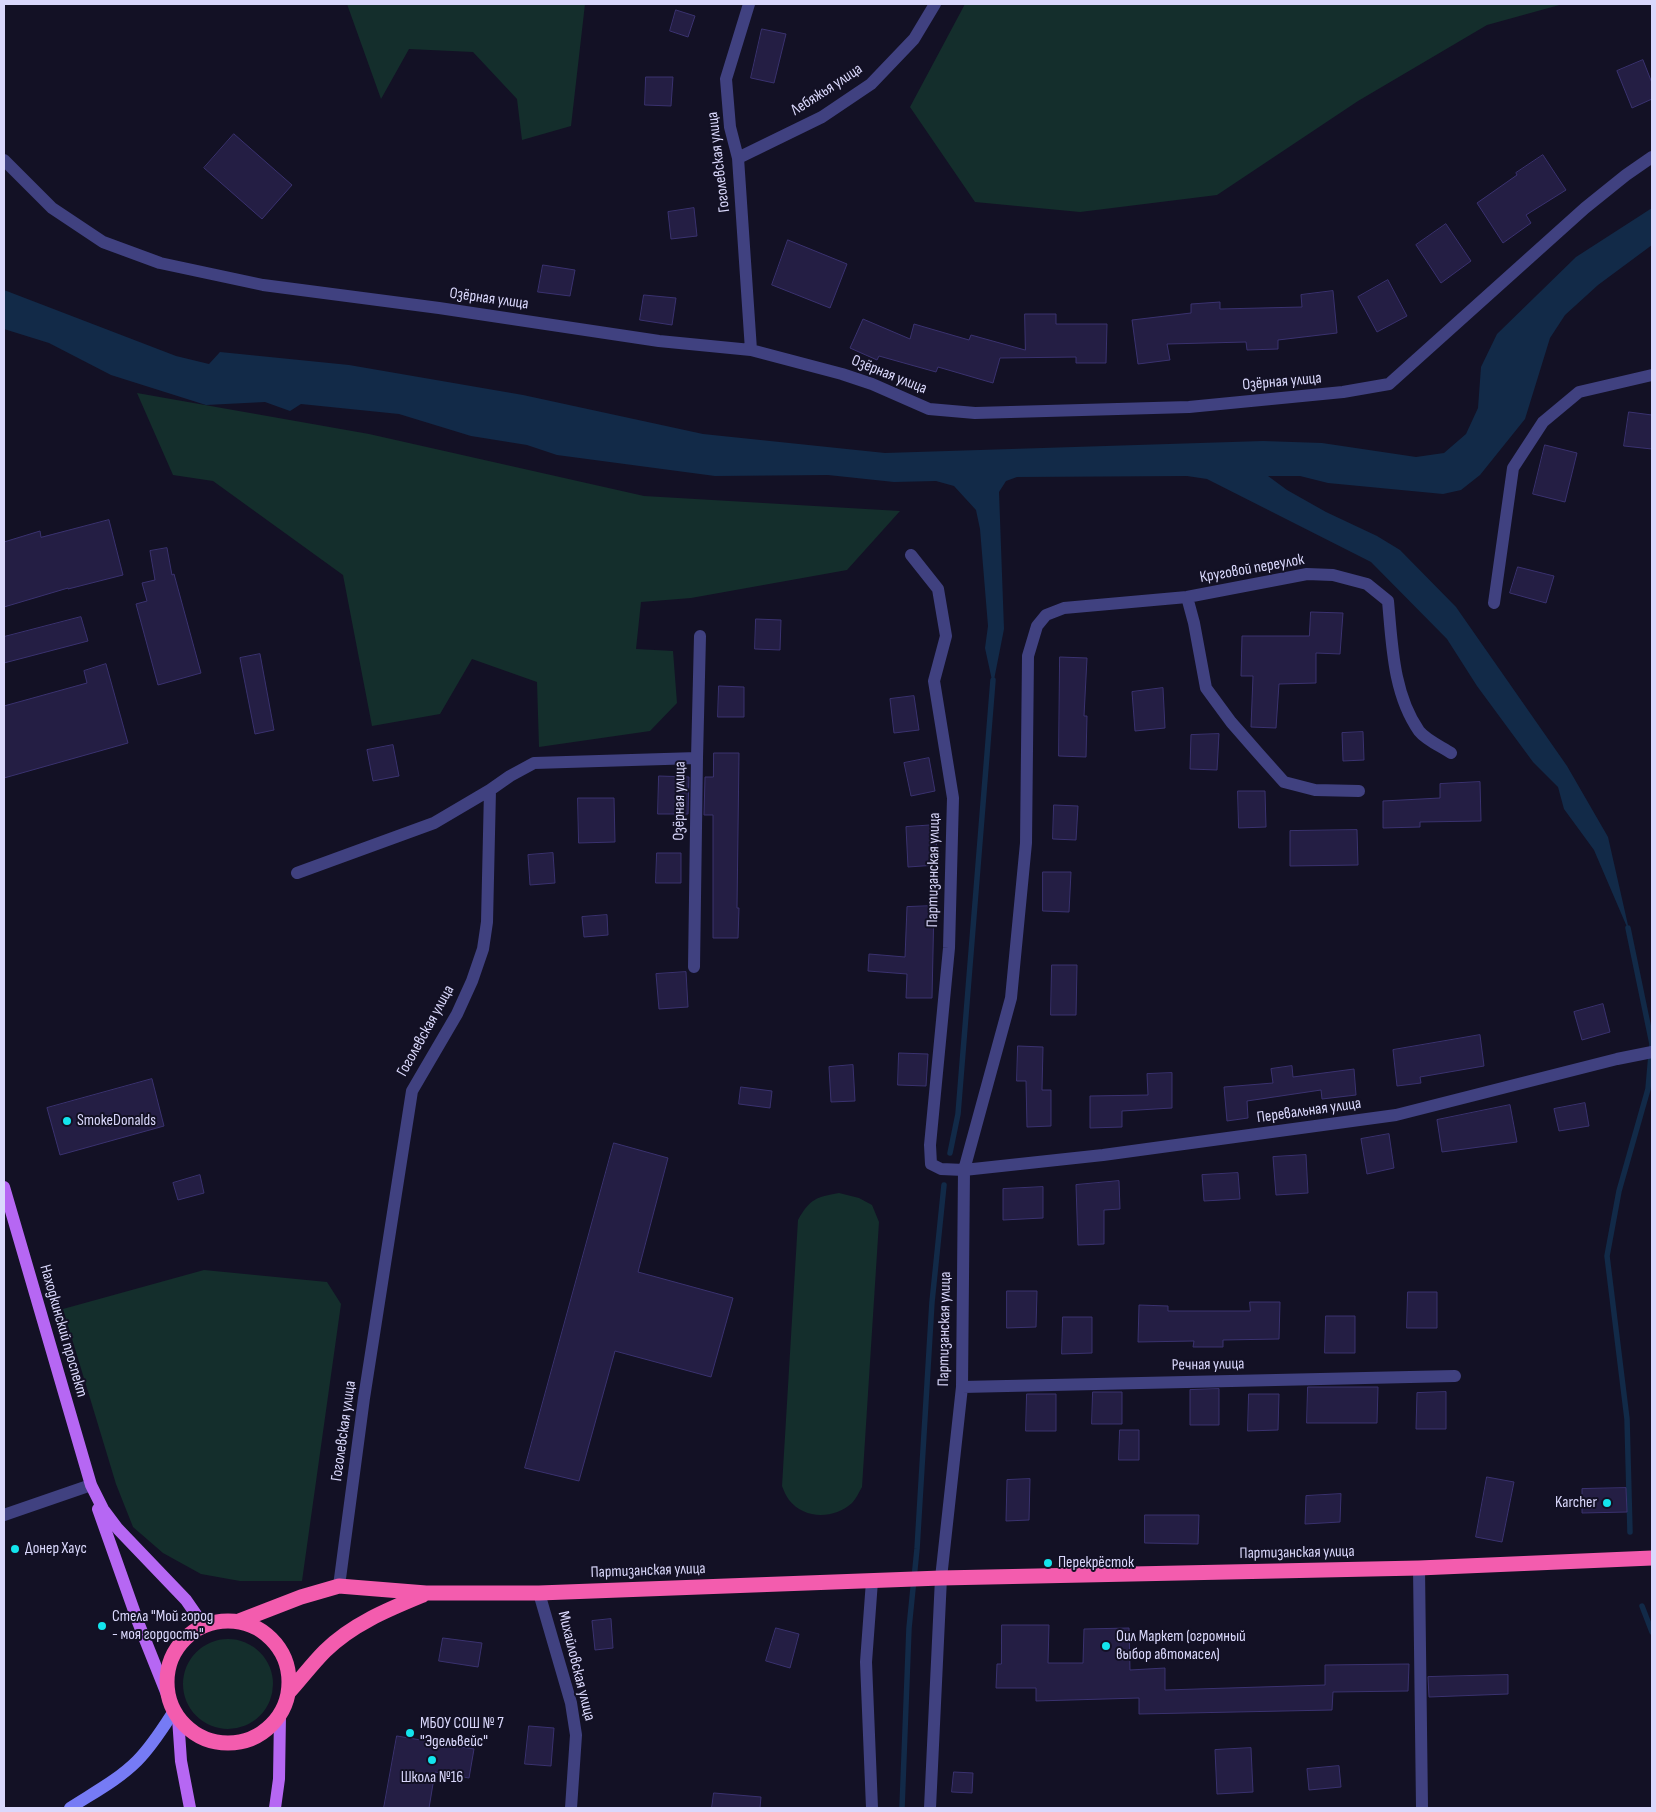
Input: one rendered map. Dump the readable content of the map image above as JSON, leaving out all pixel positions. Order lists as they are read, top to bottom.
{
  "streets": {
    "highway": ["Партизанская улица"],
    "main road": ["Находкинский проспект"],
    "street": [
      "Лебяжья улица",
      "Гоголевская улица",
      "Озёрная улица",
      "Круговой переулок",
      "Перевальная улица",
      "Речная улица",
      "Михайловская улица"
    ]
  },
  "crossings": [
    ["Лебяжья улица", "Гоголевская улица"],
    ["Гоголевская улица", "Озёрная улица"],
    ["Гоголевская улица", "Партизанская улица"],
    ["Круговой переулок", "Партизанская улица"],
    ["Партизанская улица", "Перевальная улица"],
    ["Партизанская улица", "Речная улица"],
    ["Партизанская улица", "Михайловская улица"]
  ],
  "places": [
    "SmokeDonalds",
    "Karcher",
    "Донер Хаус",
    "Перекрёсток",
    "Стела \"Мой город - моя гордость\"",
    "Оил Маркет (огромный выбор автомасел)",
    "МБОУ СОШ № 7 \"Эдельвейс\"",
    "Школа №16"
  ]
}
